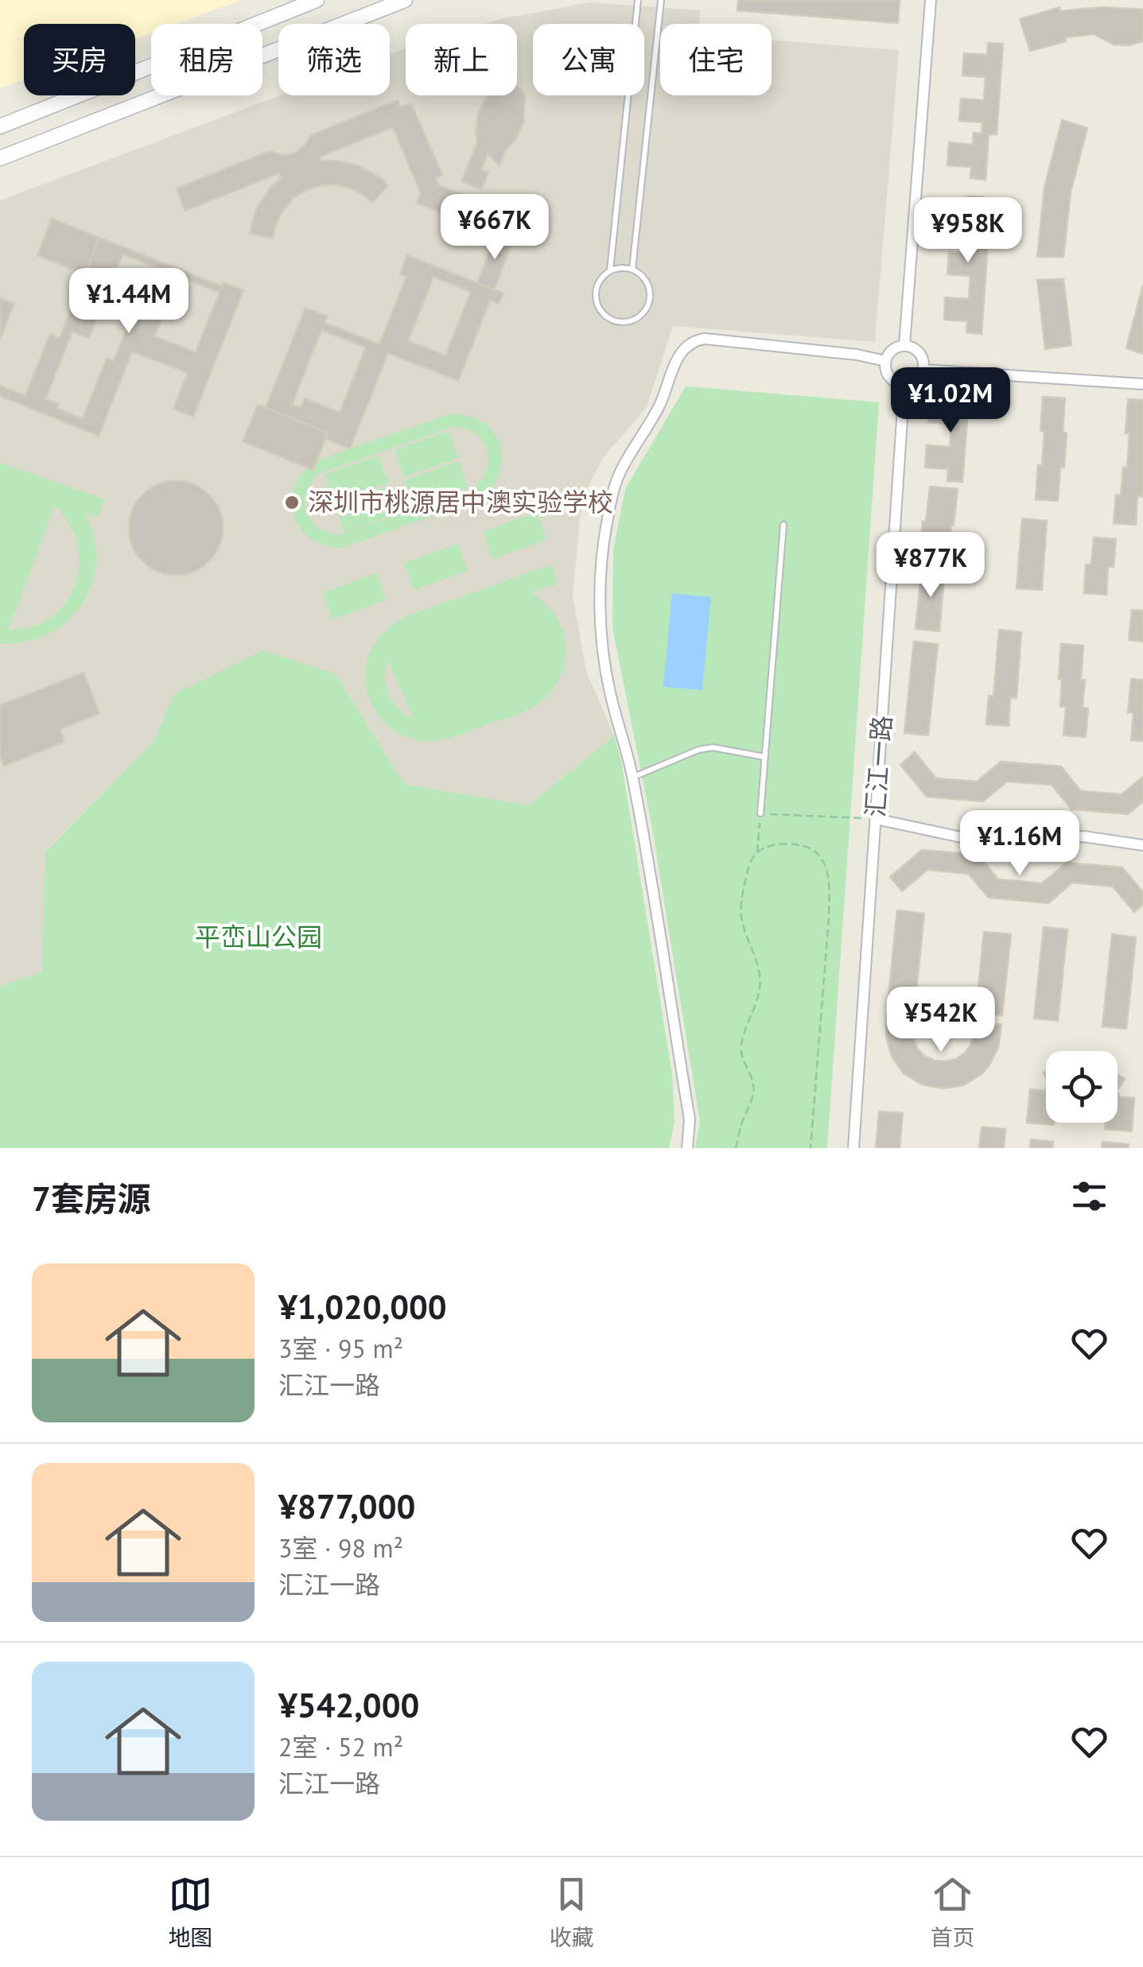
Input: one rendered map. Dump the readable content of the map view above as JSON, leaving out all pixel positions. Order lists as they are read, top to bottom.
{
  "streets": {
    "street": ["汇江一路"]
  },
  "parks": ["平峦山公园"],
  "places": ["深圳市桃源居中澳实验学校"],
  "page": {
    "chip": [
      "买房",
      "租房",
      "筛选",
      "新上",
      "公寓",
      "住宅"
    ],
    "price": [
      "¥667K",
      "¥958K",
      "¥1.44M",
      "¥1.02M",
      "¥877K",
      "¥1.16M",
      "¥542K"
    ],
    "heading": "7套房源",
    "list": [
      {
        "name": "¥1,020,000",
        "note": "3室 · 95 m² · 汇江一路"
      },
      {
        "name": "¥877,000",
        "note": "3室 · 98 m² · 汇江一路"
      },
      {
        "name": "¥542,000",
        "note": "2室 · 52 m² · 汇江一路"
      }
    ],
    "tabs": ["地图", "收藏", "首页"]
  }
}
